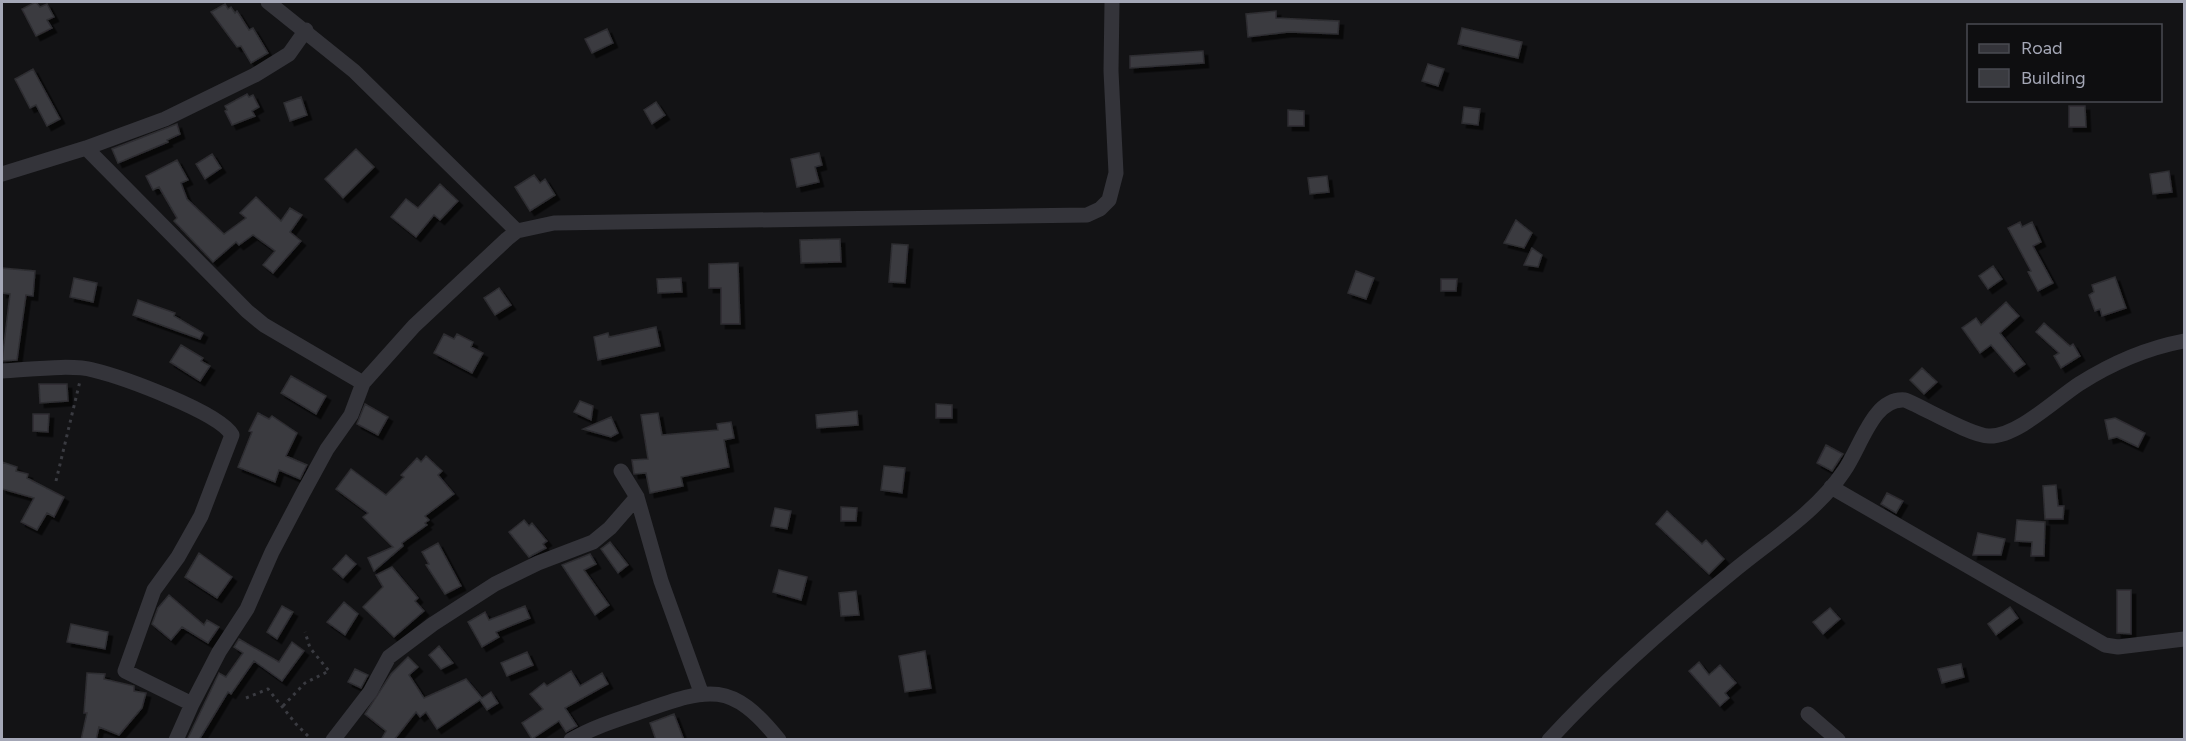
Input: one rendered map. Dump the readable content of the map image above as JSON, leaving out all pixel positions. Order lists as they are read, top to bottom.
{
  "legend": ["Road", "Building"]
}
